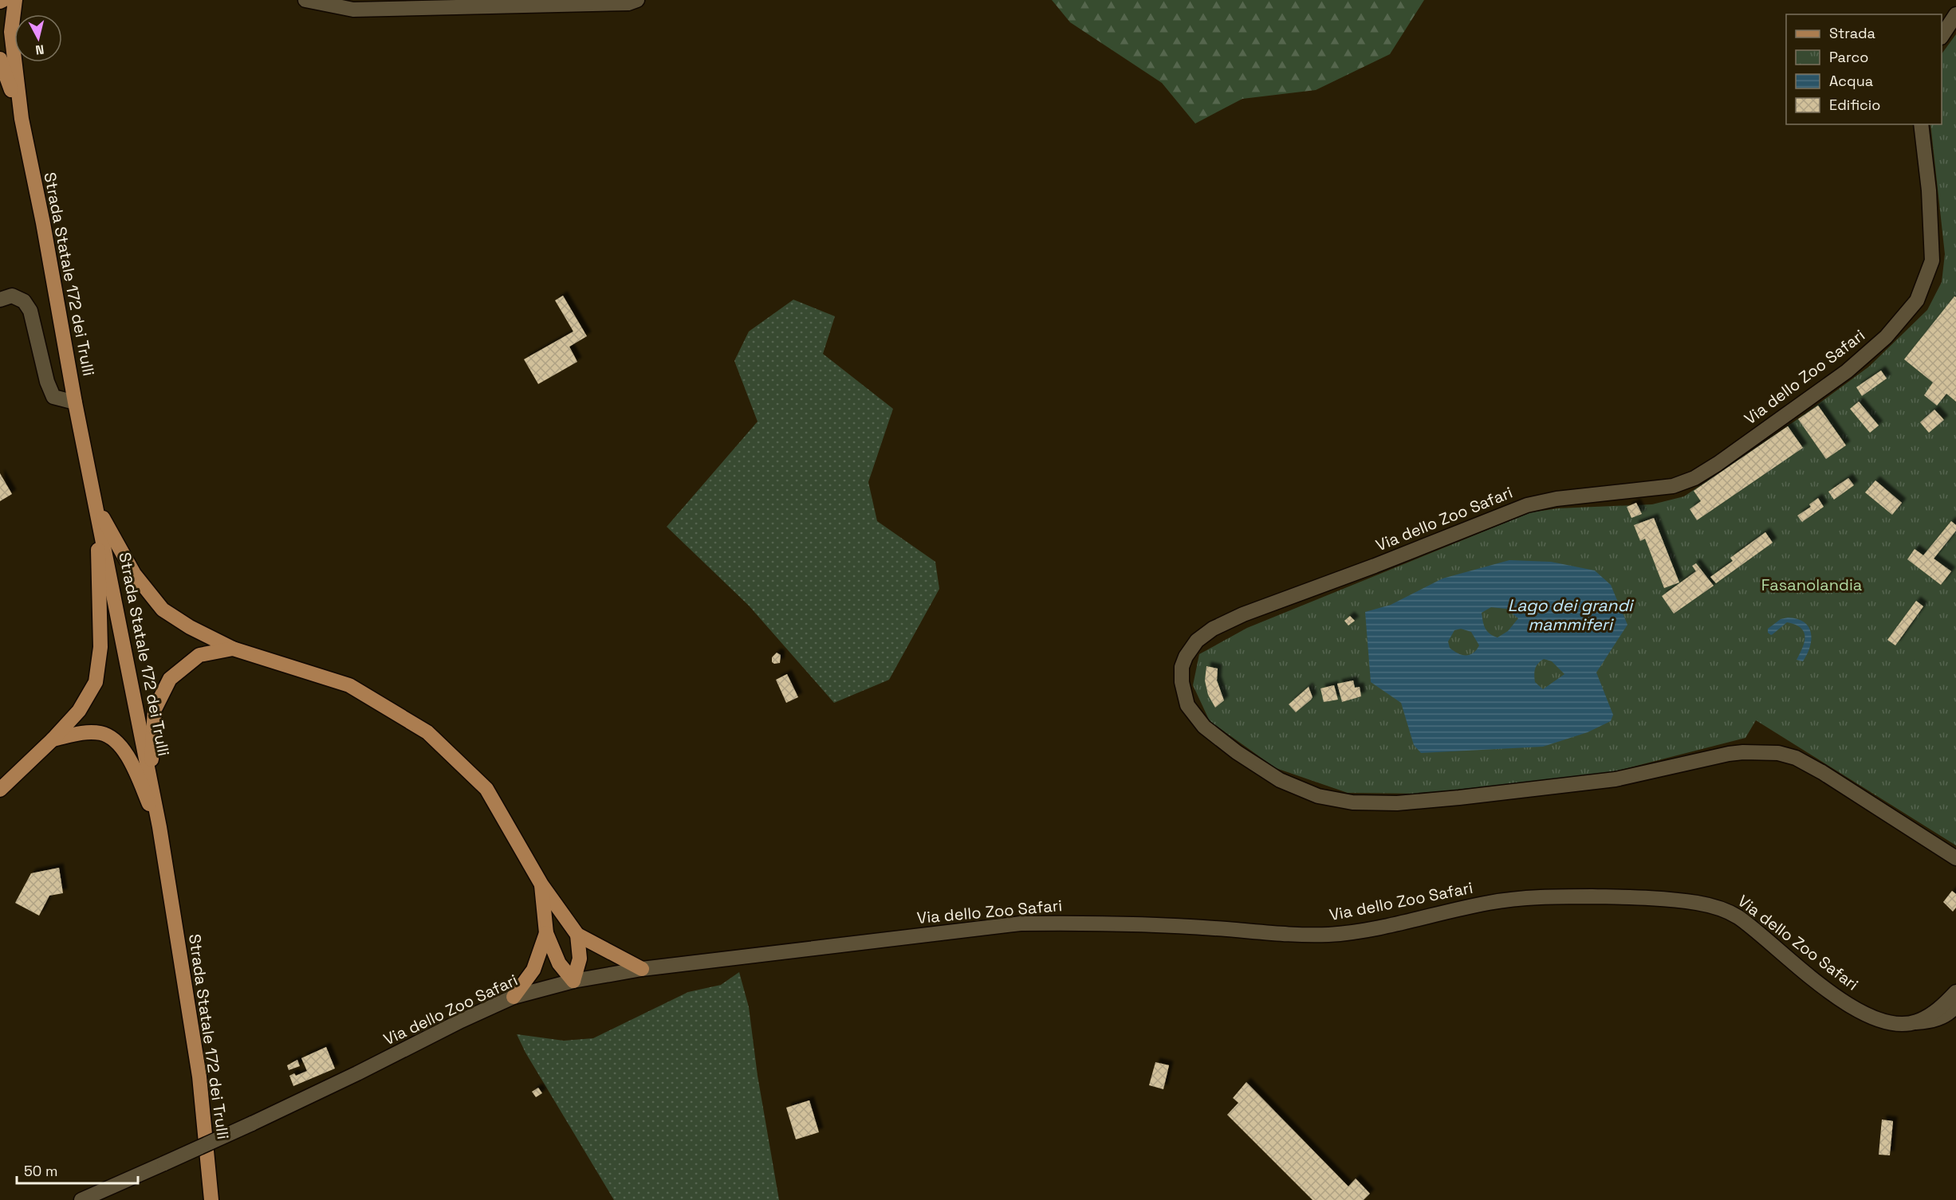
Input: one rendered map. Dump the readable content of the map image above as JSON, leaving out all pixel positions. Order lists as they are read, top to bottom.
{
  "streets": {
    "main road": ["Strada Statale 172 dei Trulli"],
    "street": ["Via dello Zoo Safari"]
  },
  "water": ["Lago dei grandi mammiferi"],
  "parks": ["Fasanolandia"],
  "legend": [
    "Strada",
    "Parco",
    "Acqua",
    "Edificio"
  ],
  "scale_bar": "50 m",
  "north": "bottom"
}
